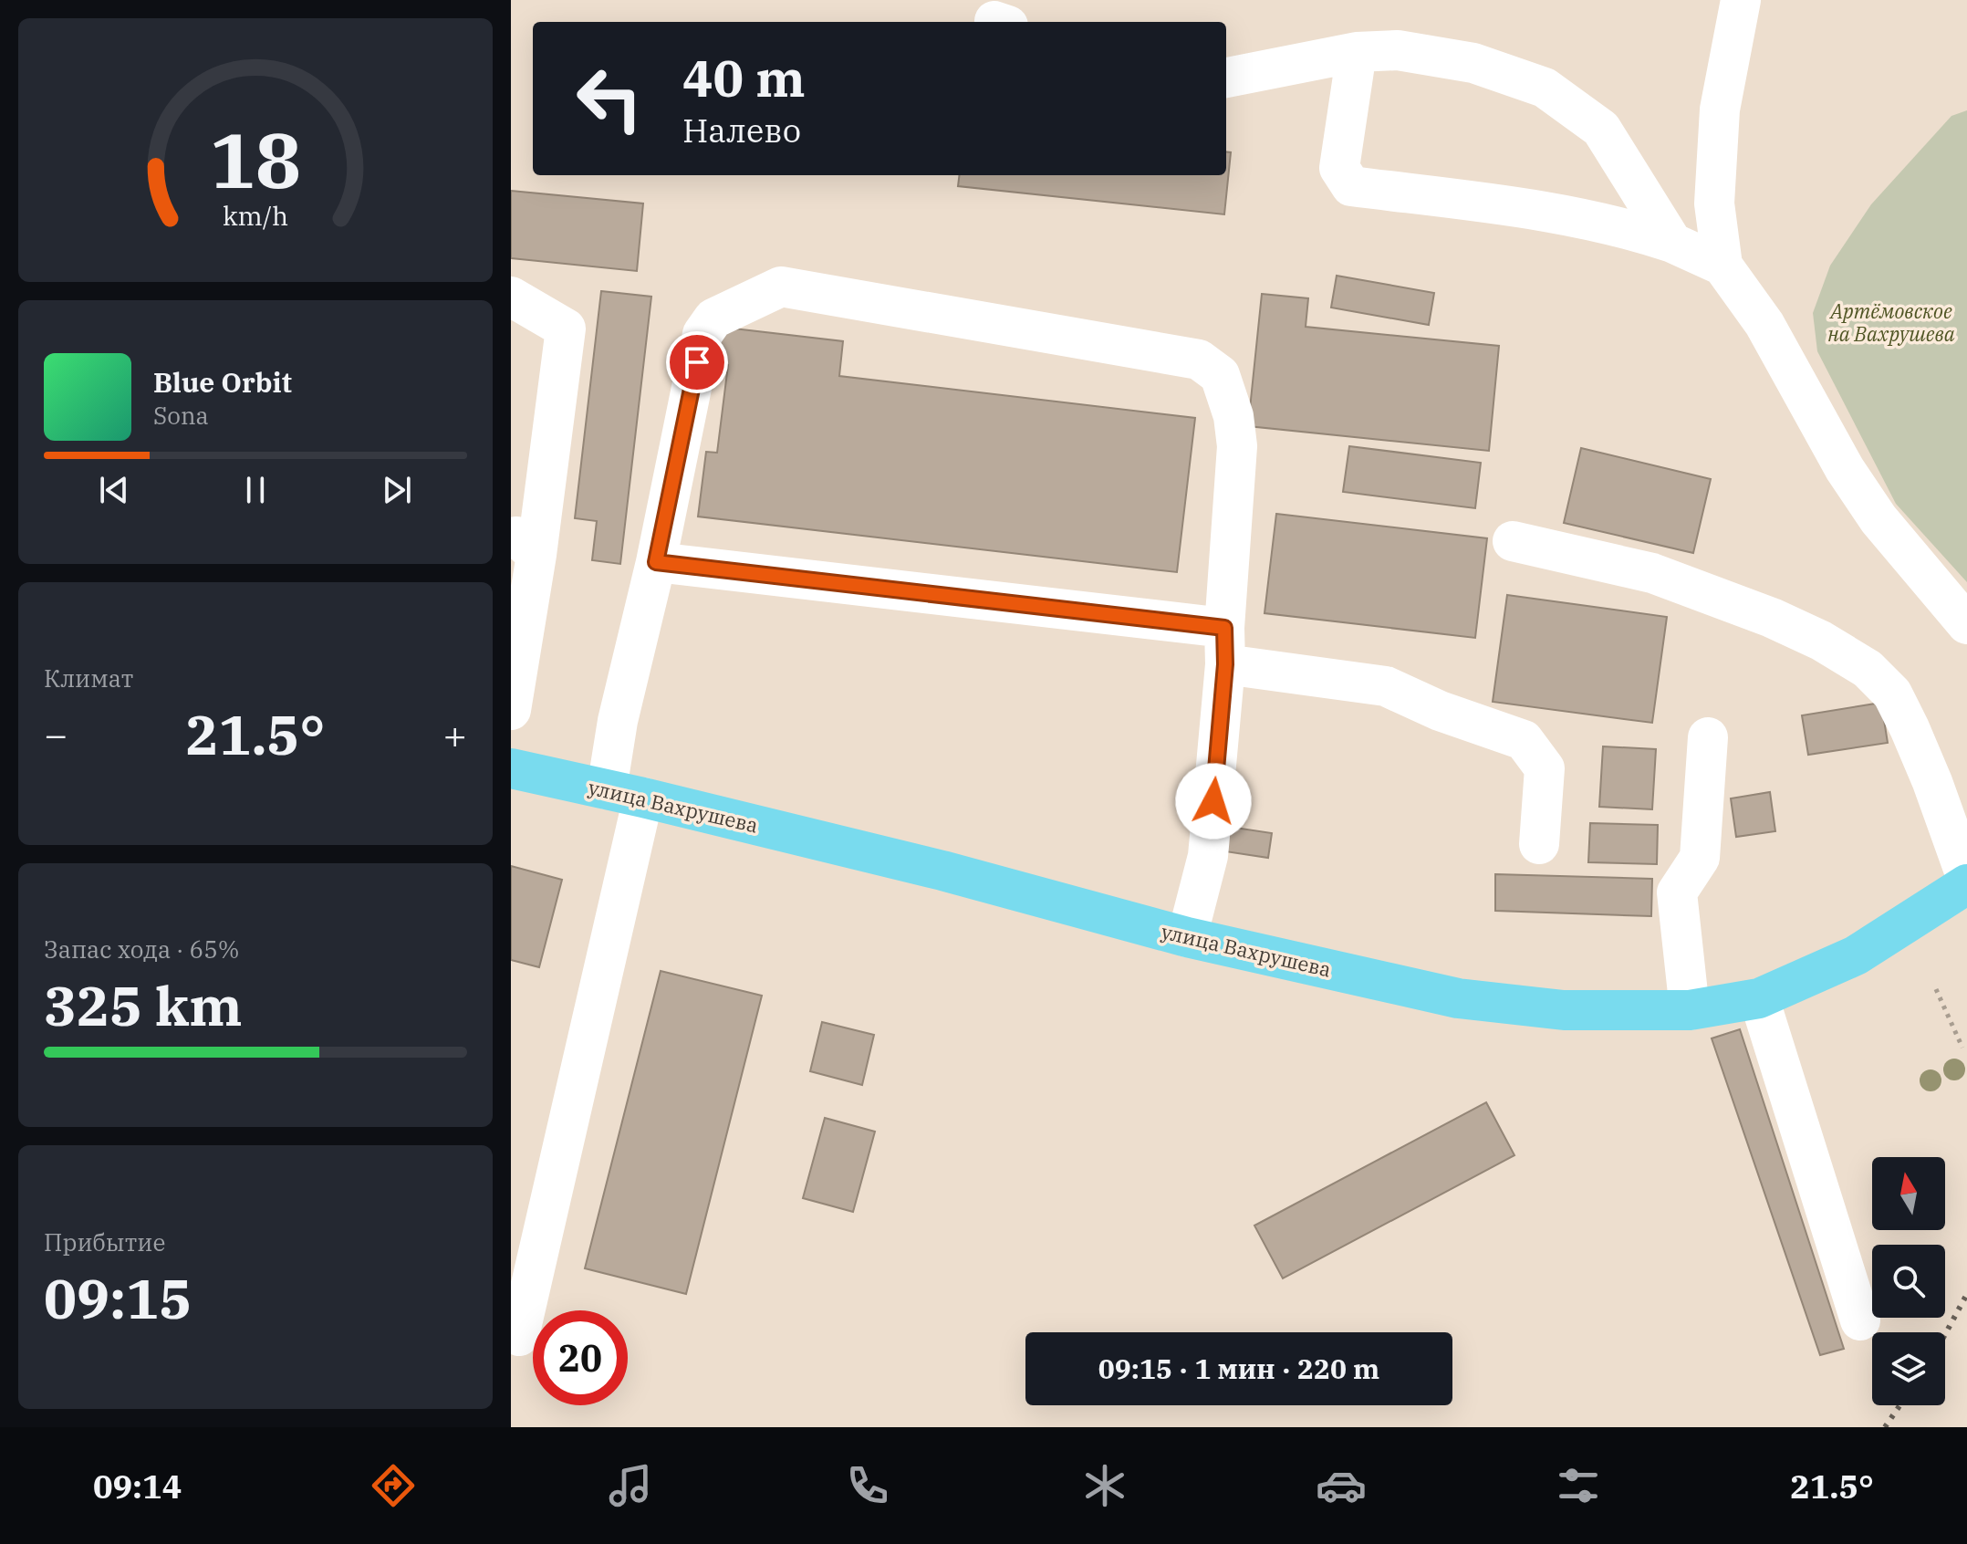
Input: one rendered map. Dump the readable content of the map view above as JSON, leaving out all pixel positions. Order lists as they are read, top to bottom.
{
  "streets": {
    "main road": ["улица Вахрушева"]
  },
  "parks": ["Артёмовское на Вахрушева"],
  "north": "top",
  "page": {
    "turn": ["40 m", "Налево"],
    "song": ["Blue Orbit", "Sona"],
    "tile": [
      "Климат",
      ["Запас хода · 65%", "325 km"],
      ["Прибытие", "09:15"]
    ],
    "heat": ["−", "21.5°", "+"],
    "limit": "20",
    "trip": "09:15 · 1 мин · 220 m",
    "tabs": ["09:14", "21.5°"],
    "gauge": ["18", "km/h"]
  }
}
